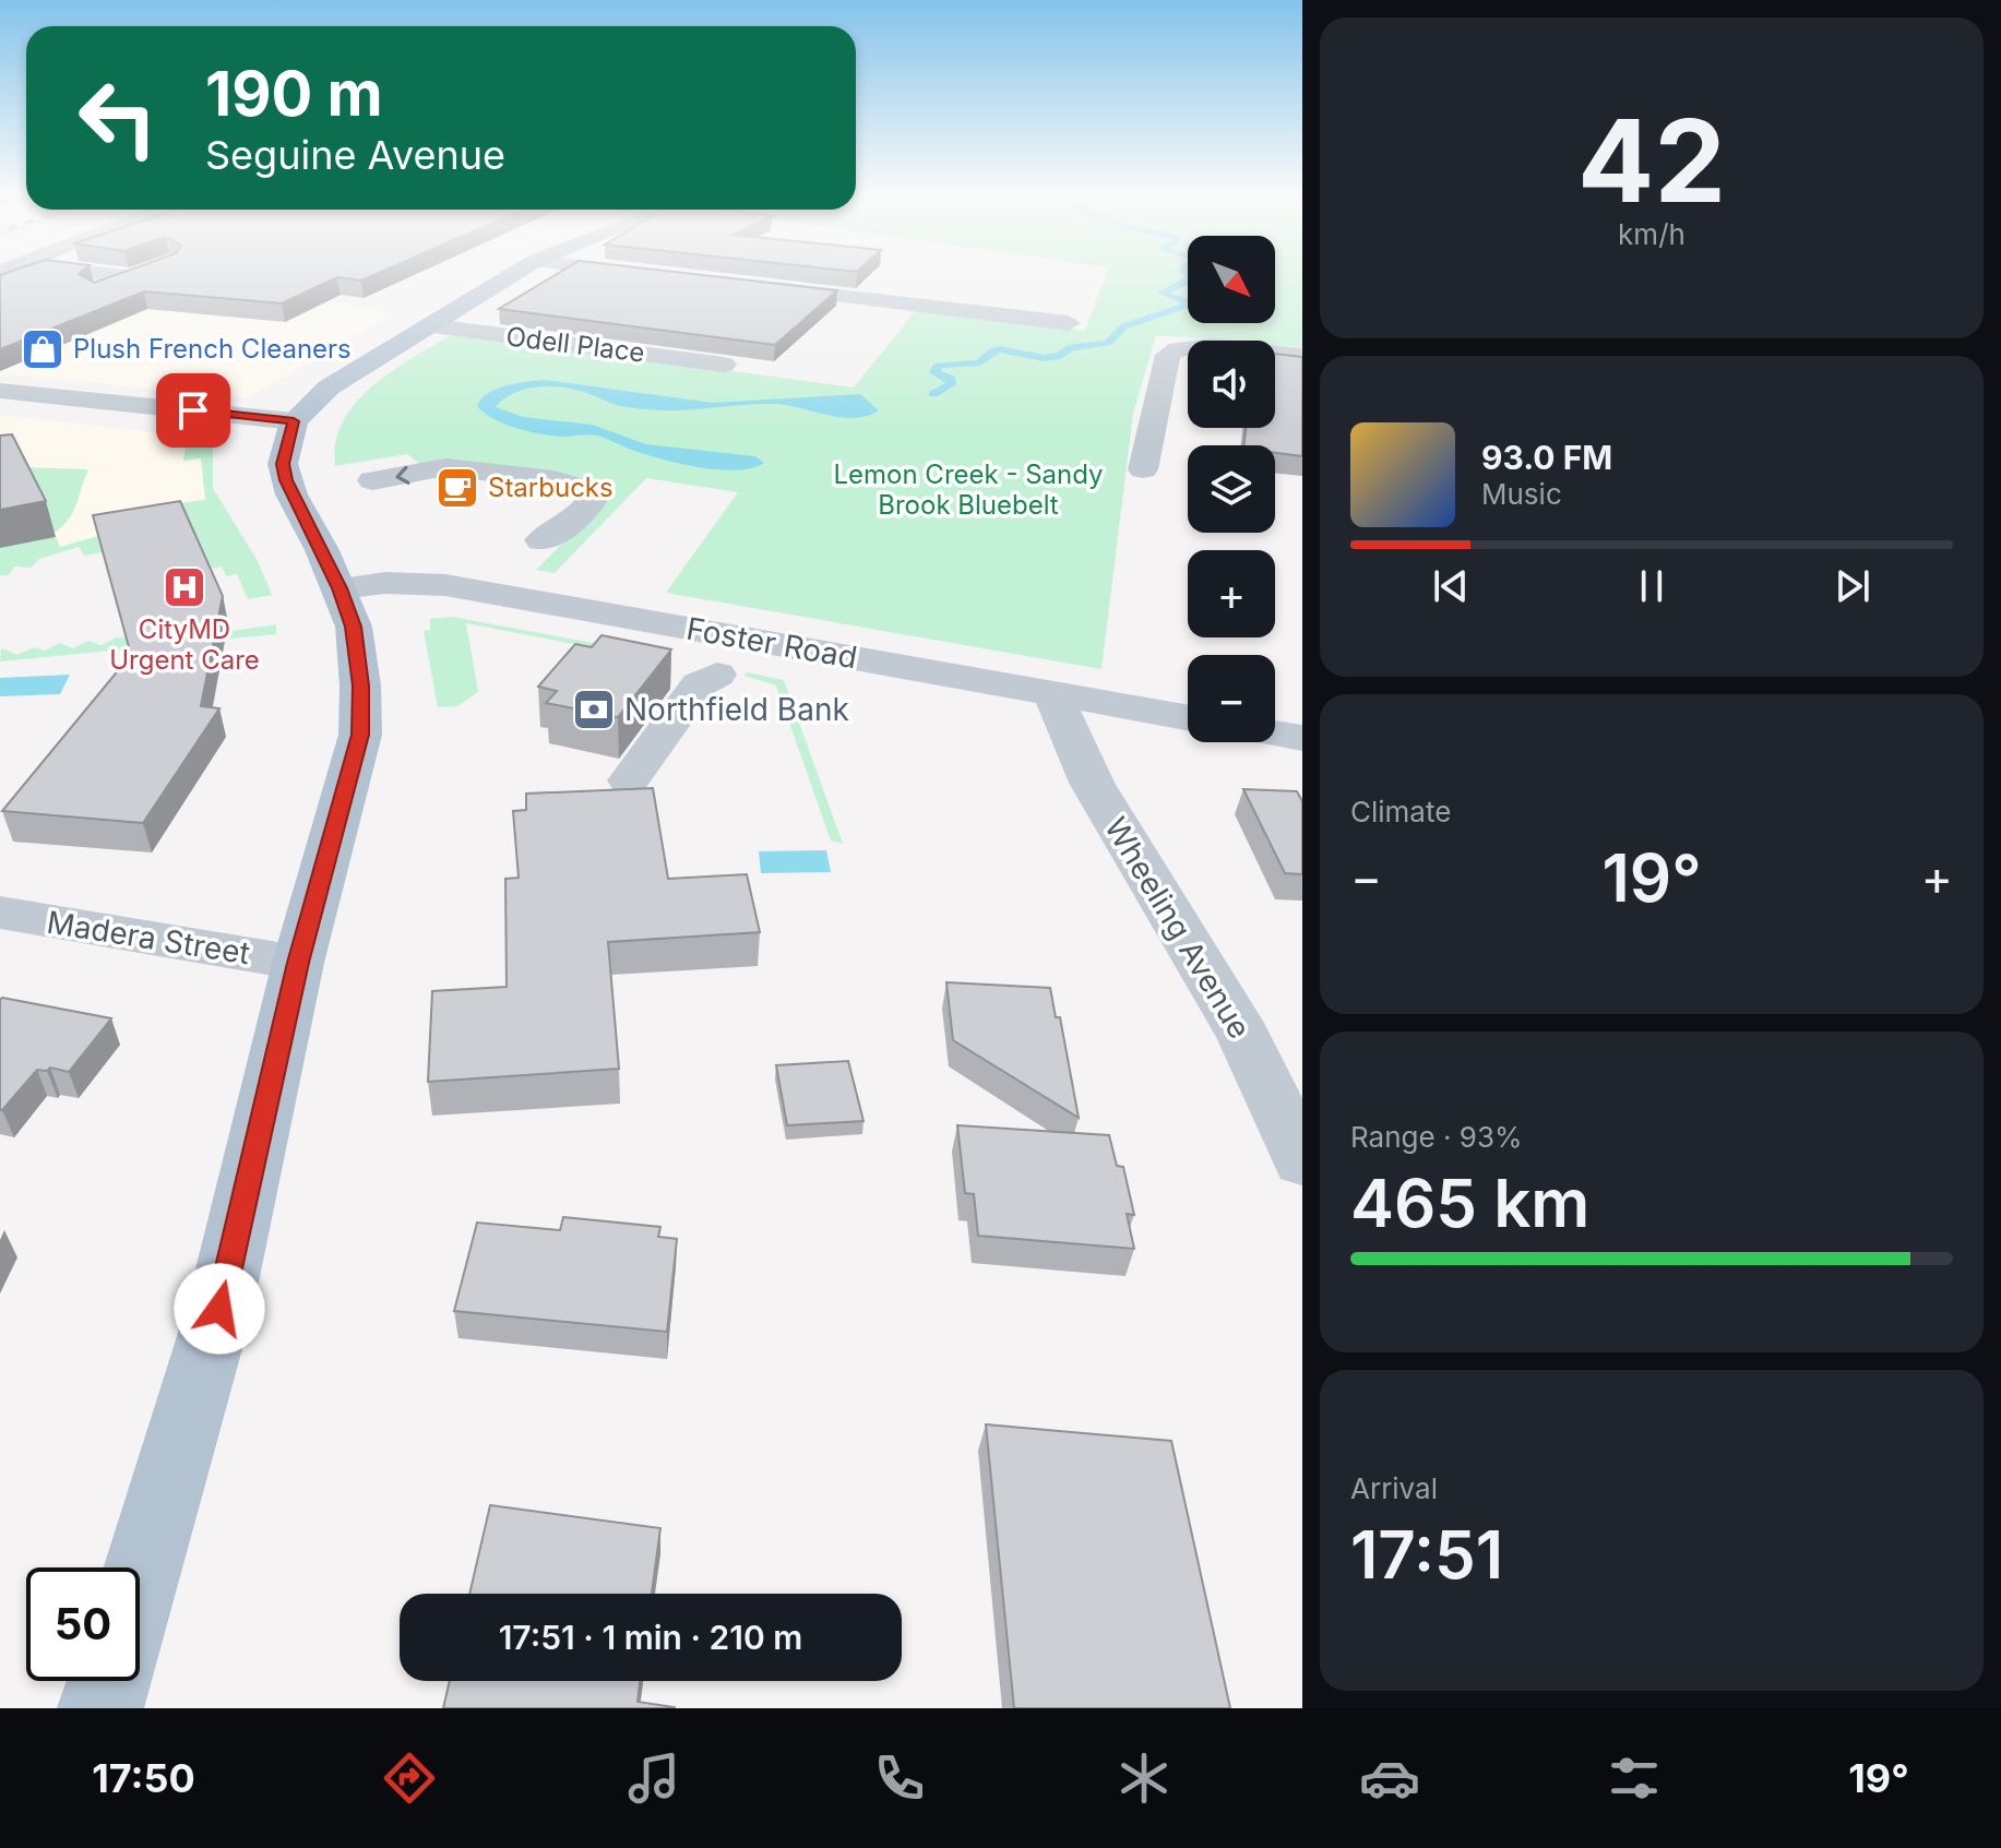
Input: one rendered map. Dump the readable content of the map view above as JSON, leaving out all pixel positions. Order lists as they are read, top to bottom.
{
  "streets": {
    "street": [
      "Odell Place",
      "Foster Road",
      "Wheeling Avenue",
      "Madera Street"
    ]
  },
  "crossings": [
    ["Foster Road", "Wheeling Avenue"]
  ],
  "parks": ["Lemon Creek - Sandy Brook Bluebelt"],
  "places": {
    "shop": ["Plush French Cleaners"],
    "cafe": ["Starbucks"],
    "hospital": ["CityMD Urgent Care"],
    "bank": ["Northfield Bank"]
  },
  "north": "bottom right",
  "page": {
    "tile": [
      ["42", "km/h"],
      "Climate",
      ["Range · 93%", "465 km"],
      ["Arrival", "17:51"]
    ],
    "turn": ["190 m", "Seguine Avenue"],
    "map_buttons": ["+", "−"],
    "song": ["93.0 FM", "Music"],
    "heat": ["−", "19°", "+"],
    "limit": "50",
    "trip": "17:51 · 1 min · 210 m",
    "tabs": ["17:50", "19°"]
  }
}
